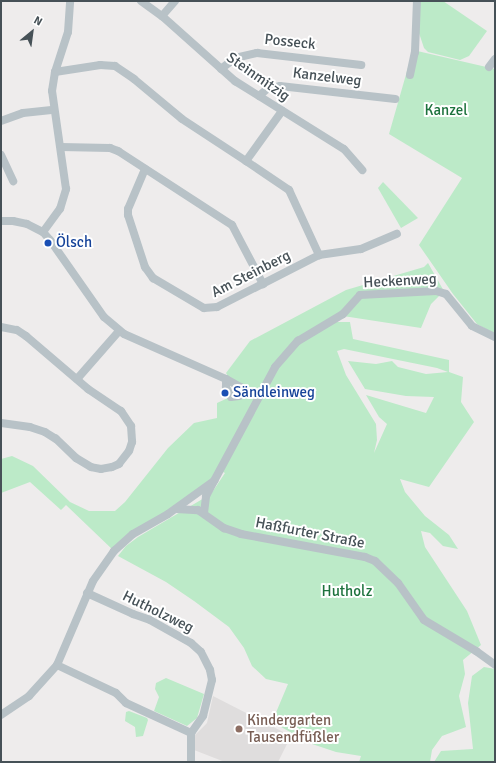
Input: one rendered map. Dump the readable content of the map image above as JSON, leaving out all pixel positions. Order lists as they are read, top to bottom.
{
  "streets": {
    "street": [
      "Posseck",
      "Steinmitzig",
      "Kanzelweg",
      "Am Steinberg",
      "Heckenweg",
      "Haßfurter Straße",
      "Hutholzweg"
    ]
  },
  "crossings": [
    ["Posseck", "Steinmitzig"],
    ["Steinmitzig", "Kanzelweg"],
    ["Heckenweg", "Haßfurter Straße"]
  ],
  "parks": ["Kanzel", "Hutholz"],
  "places": ["Ölsch", "Sändleinweg", "Kindergarten Tausendfüßler"],
  "north": "top right"
}
